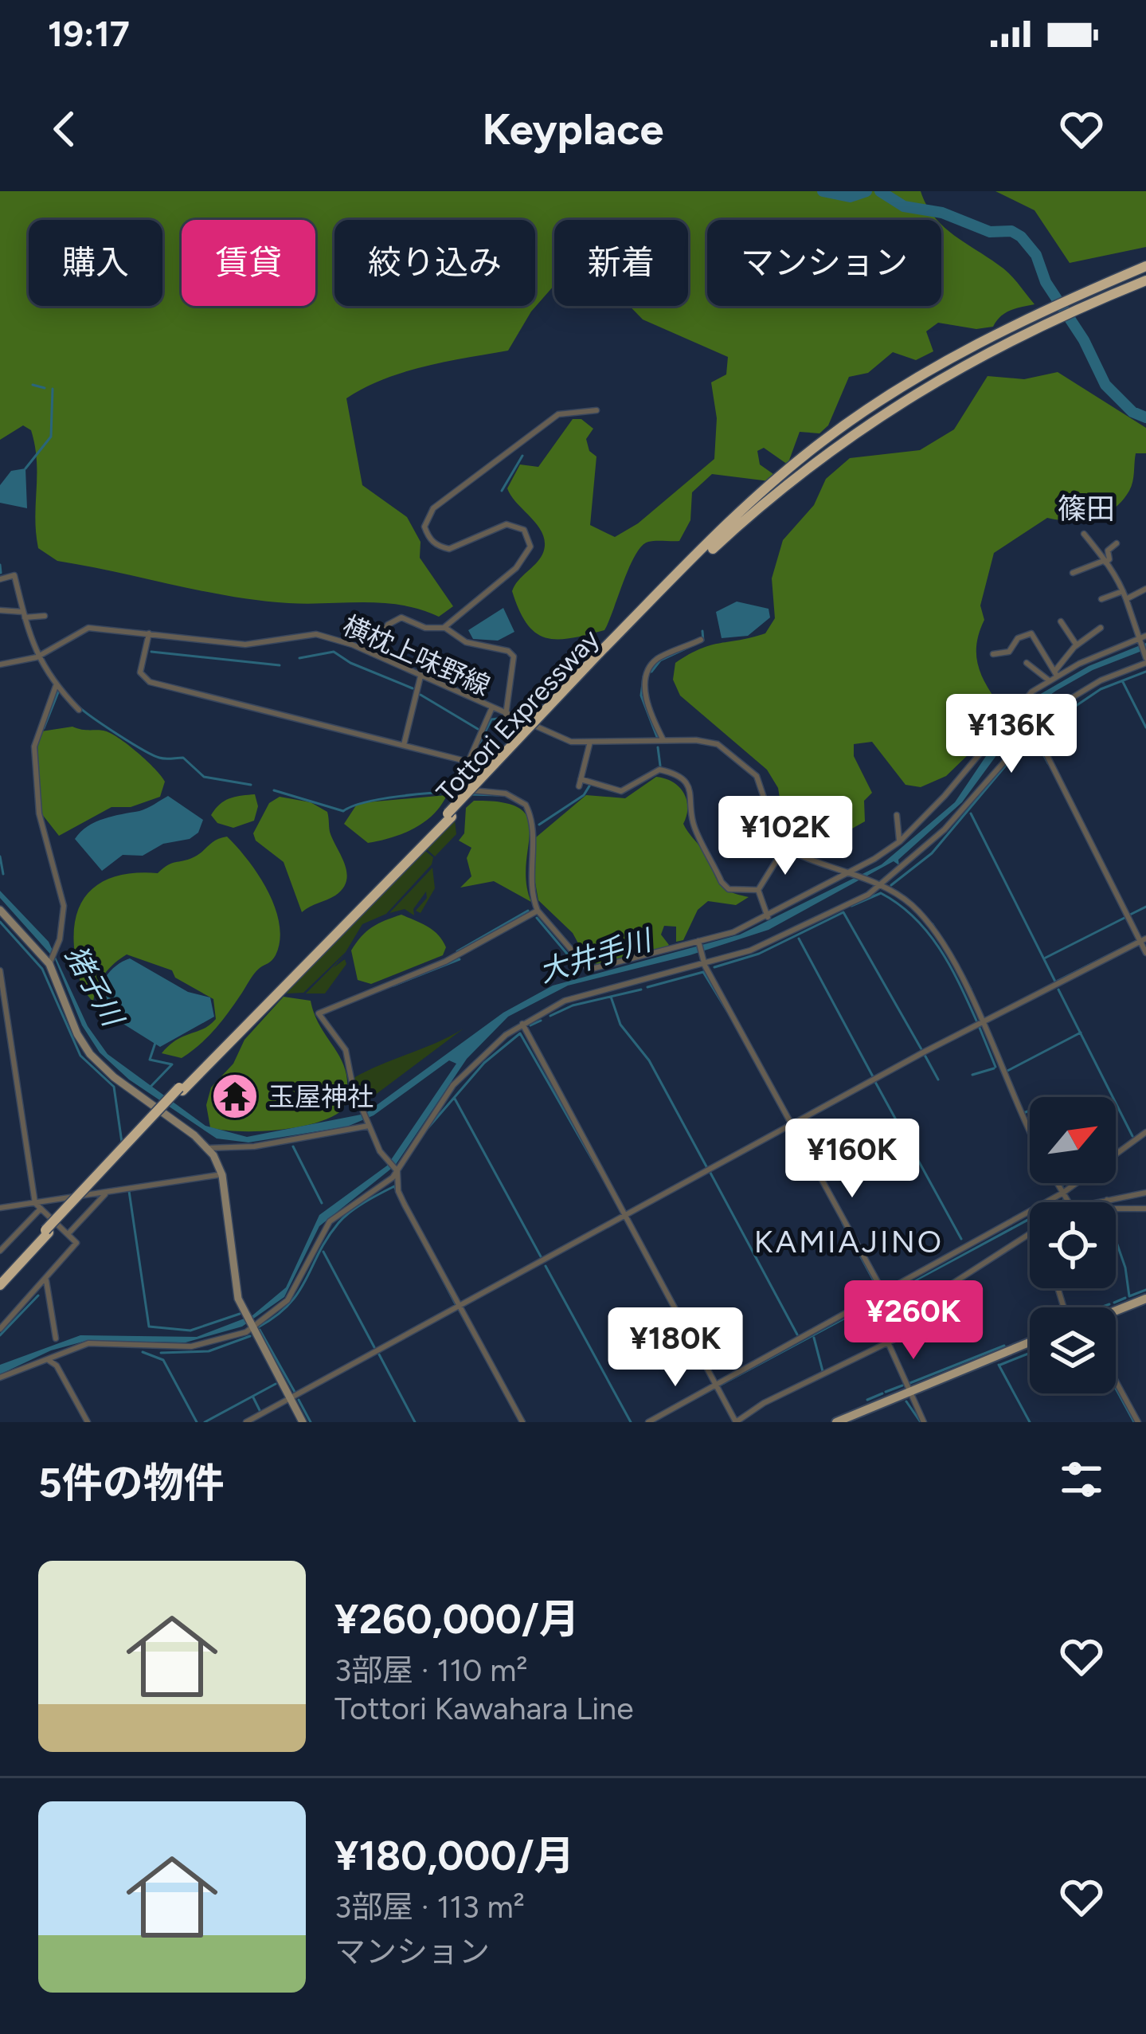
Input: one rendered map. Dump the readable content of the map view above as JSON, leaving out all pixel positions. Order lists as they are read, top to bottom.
{
  "streets": {
    "highway": ["Tottori Expressway"],
    "street": ["横枕上味野線"]
  },
  "districts": ["篠田", "KAMIAJINO"],
  "water": ["大井手川", "猪子川"],
  "places": {
    "temple": ["玉屋神社"]
  },
  "north": "top right",
  "page": {
    "status": "19:17",
    "header": "Keyplace",
    "chip": [
      "購入",
      "賃貸",
      "絞り込み",
      "新着",
      "マンション"
    ],
    "price": [
      "¥136K",
      "¥102K",
      "¥160K",
      "¥260K",
      "¥180K"
    ],
    "heading": "5件の物件",
    "list": [
      {
        "name": "¥260,000/月",
        "note": "3部屋 · 110 m² · Tottori Kawahara Line"
      },
      {
        "name": "¥180,000/月",
        "note": "3部屋 · 113 m² · マンション"
      }
    ]
  }
}
